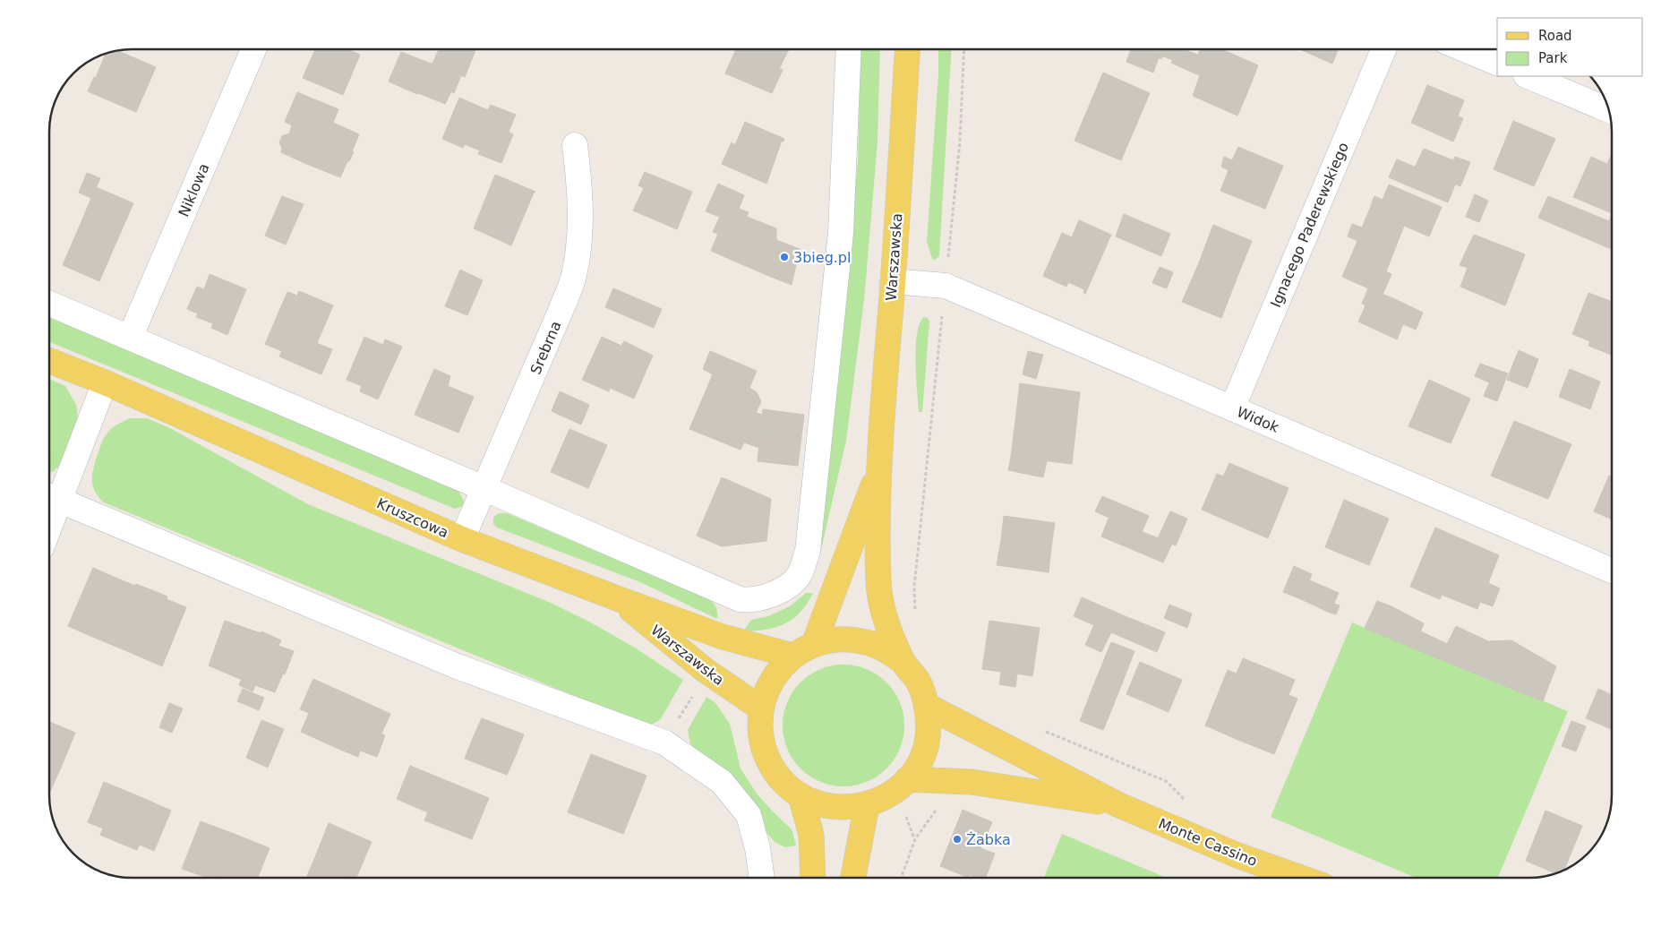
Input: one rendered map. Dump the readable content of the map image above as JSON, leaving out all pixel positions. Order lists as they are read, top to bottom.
{
  "streets": {
    "main road": ["Warszawska", "Kruszcowa", "Monte Cassino"],
    "street": [
      "Niklowa",
      "Ignacego Paderewskiego",
      "Srebrna",
      "Widok"
    ]
  },
  "crossings": [
    ["Ignacego Paderewskiego", "Widok"],
    ["Warszawska", "Widok"],
    ["Warszawska", "Kruszcowa"],
    ["Srebrna", "Kruszcowa"]
  ],
  "places": ["3bieg.pl", "Żabka"],
  "legend": ["Road", "Park"]
}
